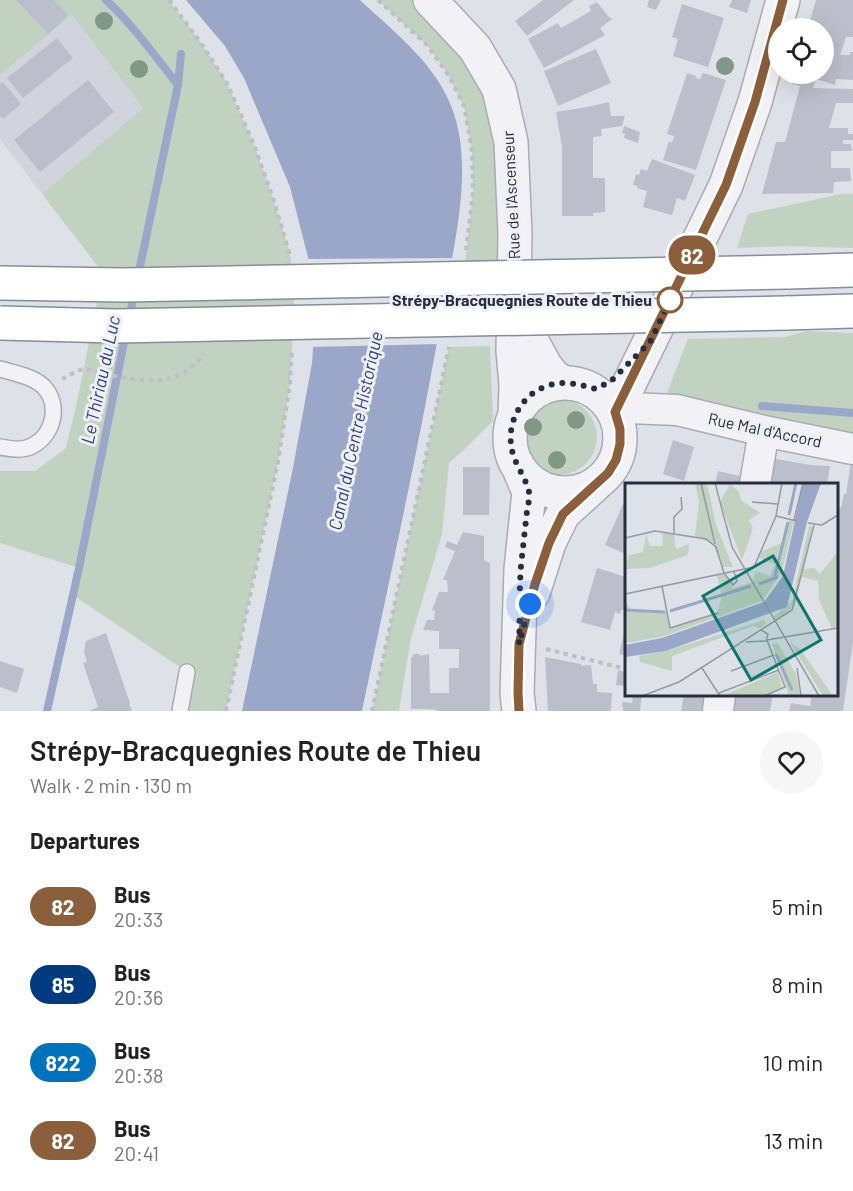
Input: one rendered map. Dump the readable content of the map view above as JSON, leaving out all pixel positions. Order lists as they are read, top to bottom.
{
  "streets": {
    "street": ["Rue de l'Ascenseur", "Rue Mal d'Accord"]
  },
  "crossings": [
    ["Rue de l'Ascenseur", "Rue Mal d'Accord"]
  ],
  "water": ["Le Thiriau du Luc", "Canal du Centre Historique"],
  "places": ["Strépy-Bracquegnies Route de Thieu"],
  "lines": ["bus line 82"],
  "page": {
    "on_map": "82",
    "heading": [
      ["Strépy-Bracquegnies Route de Thieu", "Walk · 2 min · 130 m"],
      "Departures"
    ],
    "list": [
      {
        "mark": "82",
        "name": "Bus",
        "note": "20:33",
        "value": "5 min"
      },
      {
        "mark": "85",
        "name": "Bus",
        "note": "20:36",
        "value": "8 min"
      },
      {
        "mark": "822",
        "name": "Bus",
        "note": "20:38",
        "value": "10 min"
      },
      {
        "mark": "82",
        "name": "Bus",
        "note": "20:41",
        "value": "13 min"
      }
    ]
  }
}
